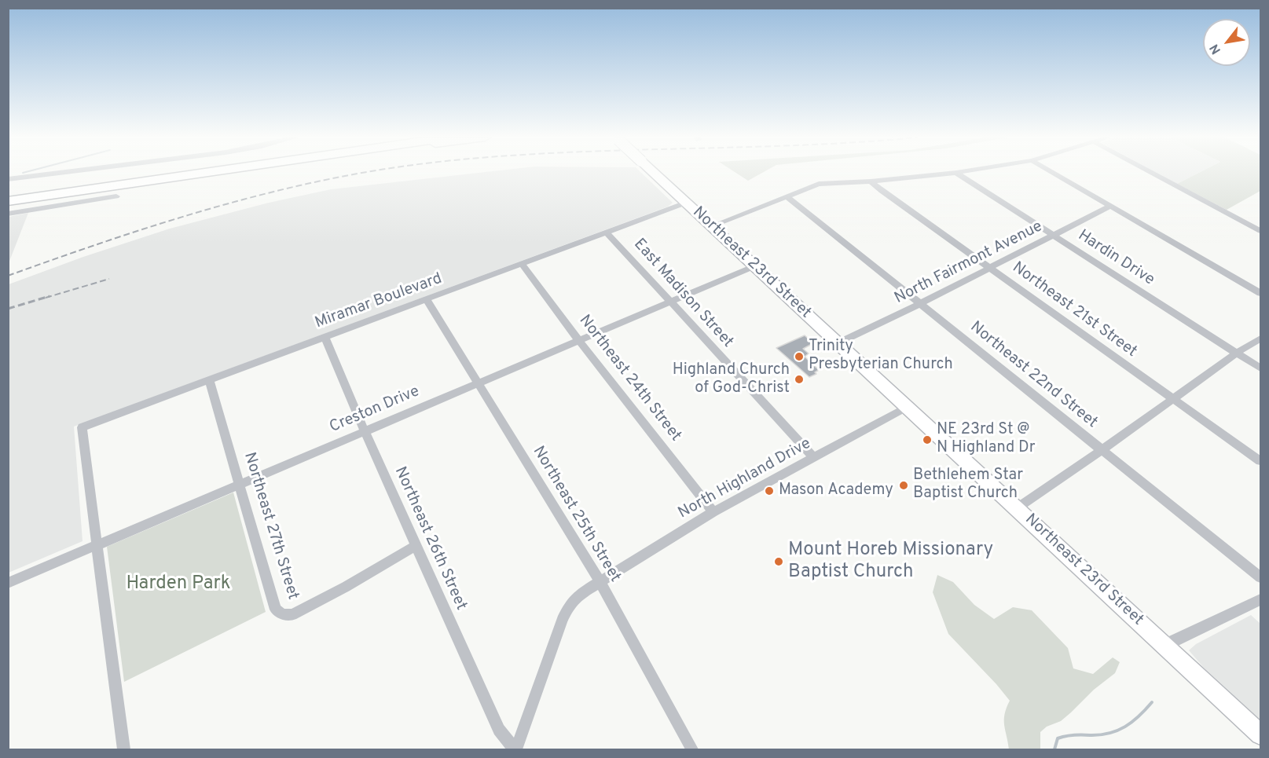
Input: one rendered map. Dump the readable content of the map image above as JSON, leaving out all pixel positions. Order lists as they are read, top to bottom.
{
  "streets": {
    "main road": ["Northeast 23rd Street"],
    "street": [
      "Hardin Drive",
      "North Fairmont Avenue",
      "East Madison Street",
      "Miramar Boulevard",
      "Northeast 21st Street",
      "Northeast 22nd Street",
      "Northeast 24th Street",
      "Creston Drive",
      "North Highland Drive",
      "Northeast 25th Street",
      "Northeast 27th Street",
      "Northeast 26th Street"
    ]
  },
  "crossings": [
    ["Hardin Drive", "North Fairmont Avenue"],
    ["Northeast 23rd Street", "North Fairmont Avenue"],
    ["Northeast 23rd Street", "Miramar Boulevard"],
    ["Northeast 23rd Street", "Creston Drive"],
    ["Northeast 23rd Street", "North Highland Drive"],
    ["North Fairmont Avenue", "Northeast 21st Street"],
    ["North Fairmont Avenue", "Northeast 22nd Street"],
    ["East Madison Street", "Miramar Boulevard"],
    ["East Madison Street", "Creston Drive"],
    ["East Madison Street", "North Highland Drive"],
    ["Miramar Boulevard", "Northeast 24th Street"],
    ["Miramar Boulevard", "Creston Drive"],
    ["Miramar Boulevard", "Northeast 25th Street"],
    ["Miramar Boulevard", "Northeast 27th Street"],
    ["Miramar Boulevard", "Northeast 26th Street"],
    ["Northeast 24th Street", "Creston Drive"],
    ["Northeast 24th Street", "North Highland Drive"],
    ["Creston Drive", "Northeast 25th Street"],
    ["Creston Drive", "Northeast 27th Street"],
    ["Creston Drive", "Northeast 26th Street"],
    ["North Highland Drive", "Northeast 25th Street"],
    ["North Highland Drive", "Northeast 26th Street"],
    ["Northeast 27th Street", "Northeast 26th Street"]
  ],
  "parks": ["Harden Park"],
  "places": [
    "Trinity Presbyterian Church",
    "Highland Church of God-Christ",
    "NE 23rd St @ N Highland Dr",
    "Bethlehem Star Baptist Church",
    "Mason Academy",
    "Mount Horeb Missionary Baptist Church"
  ],
  "north": "bottom left"
}
